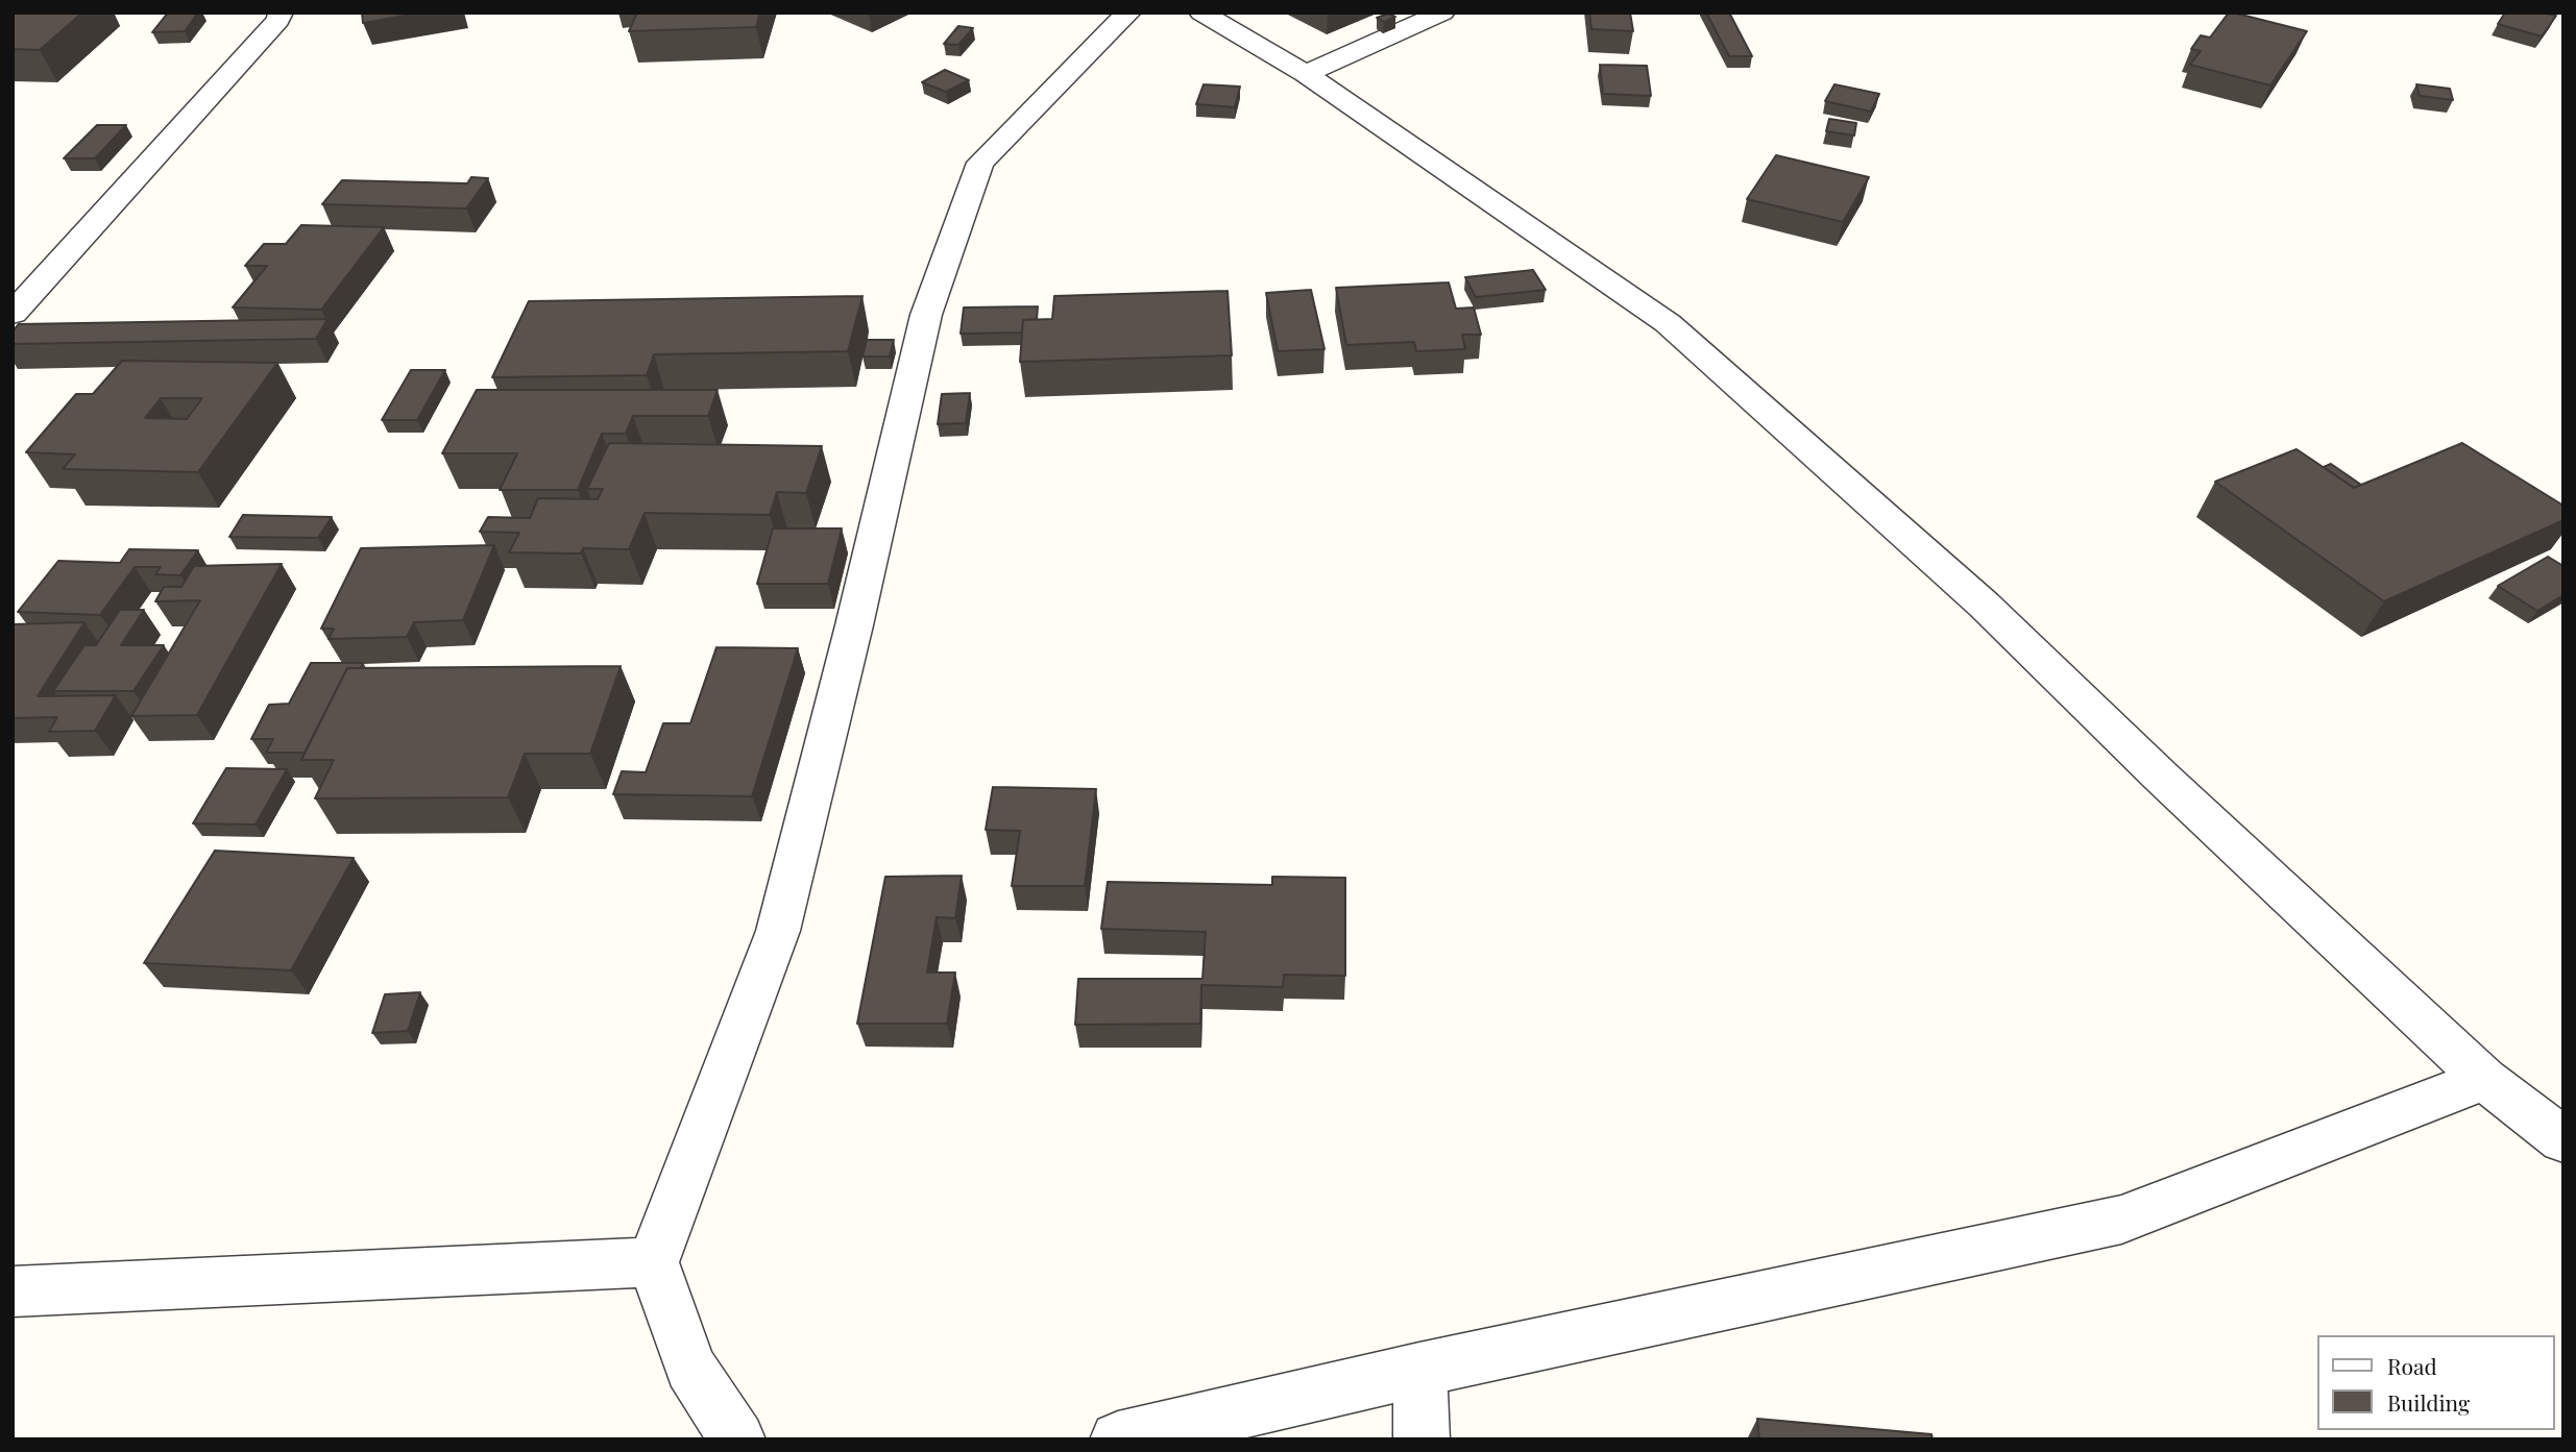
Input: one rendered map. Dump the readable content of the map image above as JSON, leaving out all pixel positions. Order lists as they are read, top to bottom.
{
  "legend": ["Road", "Building"]
}
